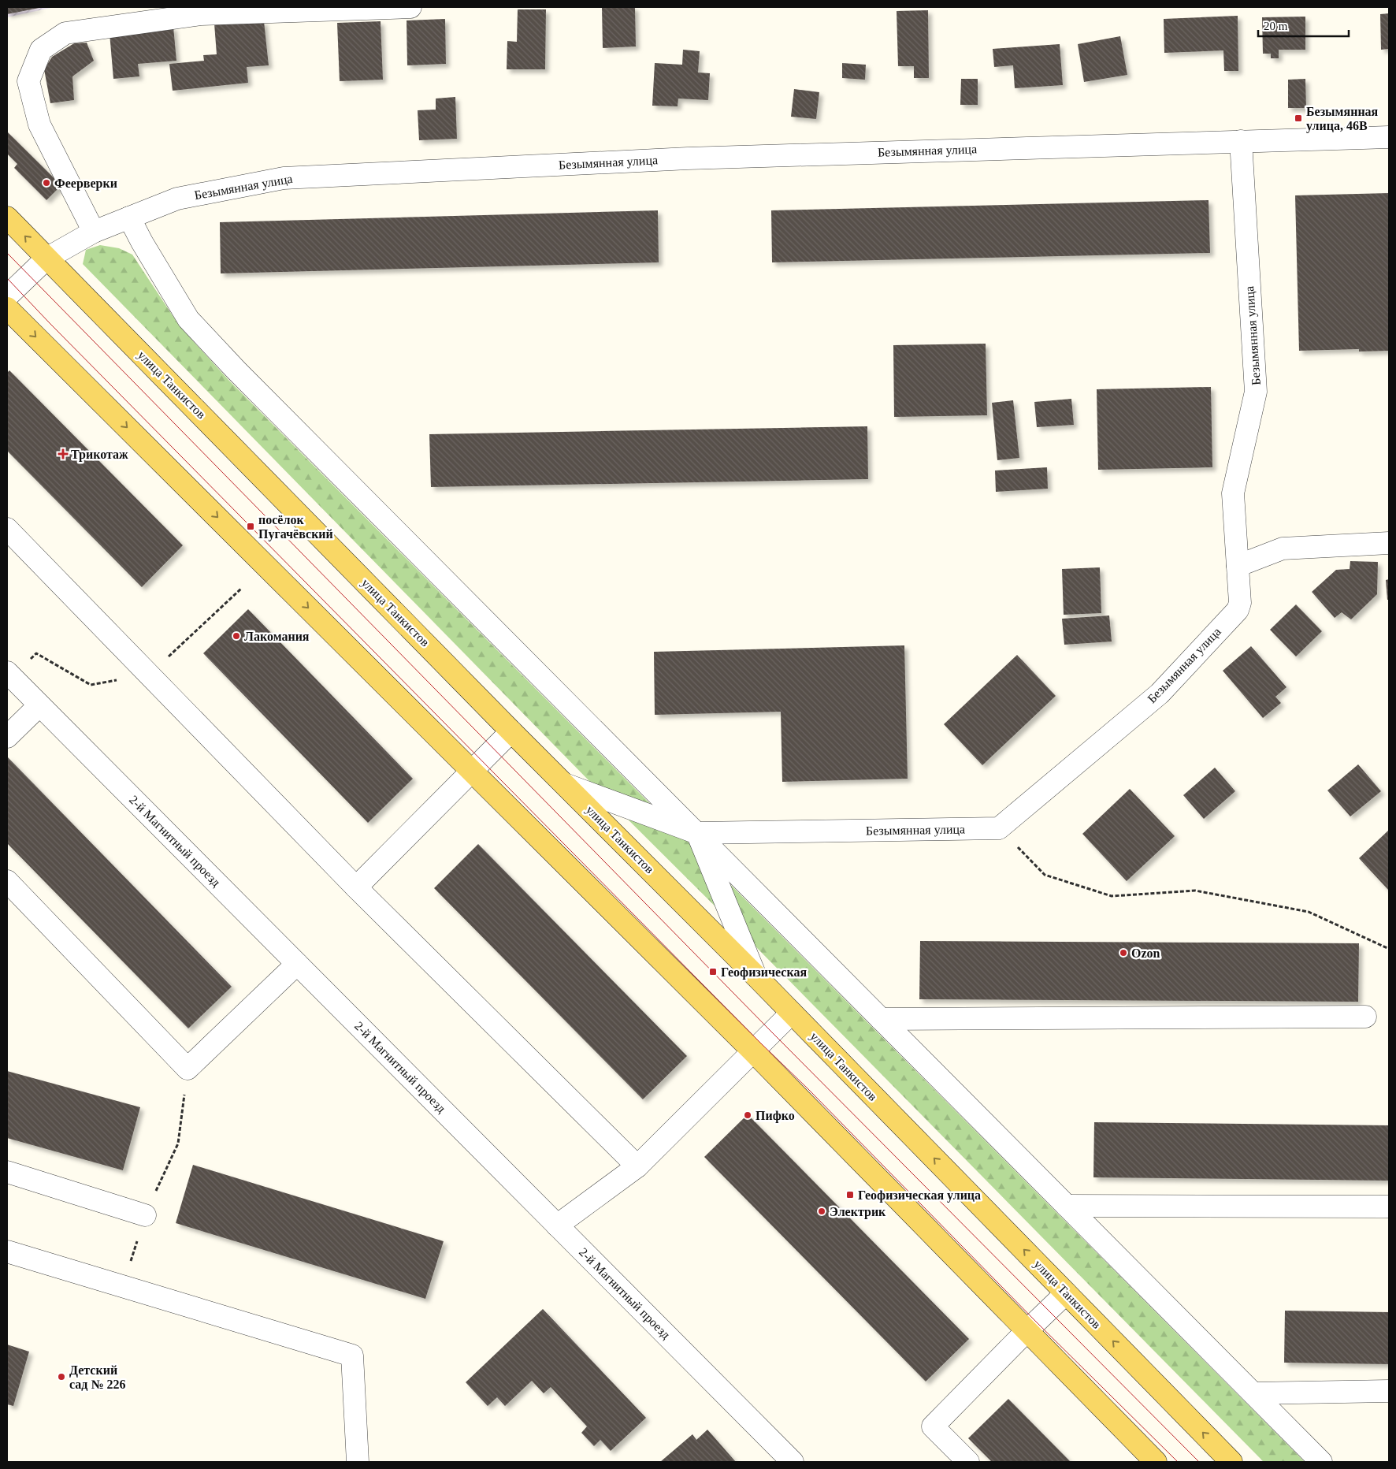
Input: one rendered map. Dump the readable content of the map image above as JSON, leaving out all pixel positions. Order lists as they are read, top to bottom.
{
  "streets": {
    "main road": ["улица Танкистов"],
    "street": ["Безымянная улица", "2-й Магнитный проезд"]
  },
  "crossings": [
    ["Безымянная улица", "улица Танкистов"]
  ],
  "places": {
    "transit": [
      "Безымянная улица, 46В",
      "посёлок Пугачёвский",
      "Геофизическая",
      "Геофизическая улица"
    ],
    "other": [
      "Феерверки",
      "Лакомания",
      "Ozon",
      "Пифко",
      "Электрик",
      "Детский сад № 226"
    ],
    "health": ["Трикотаж"]
  },
  "scale_bar": "20 m"
}
